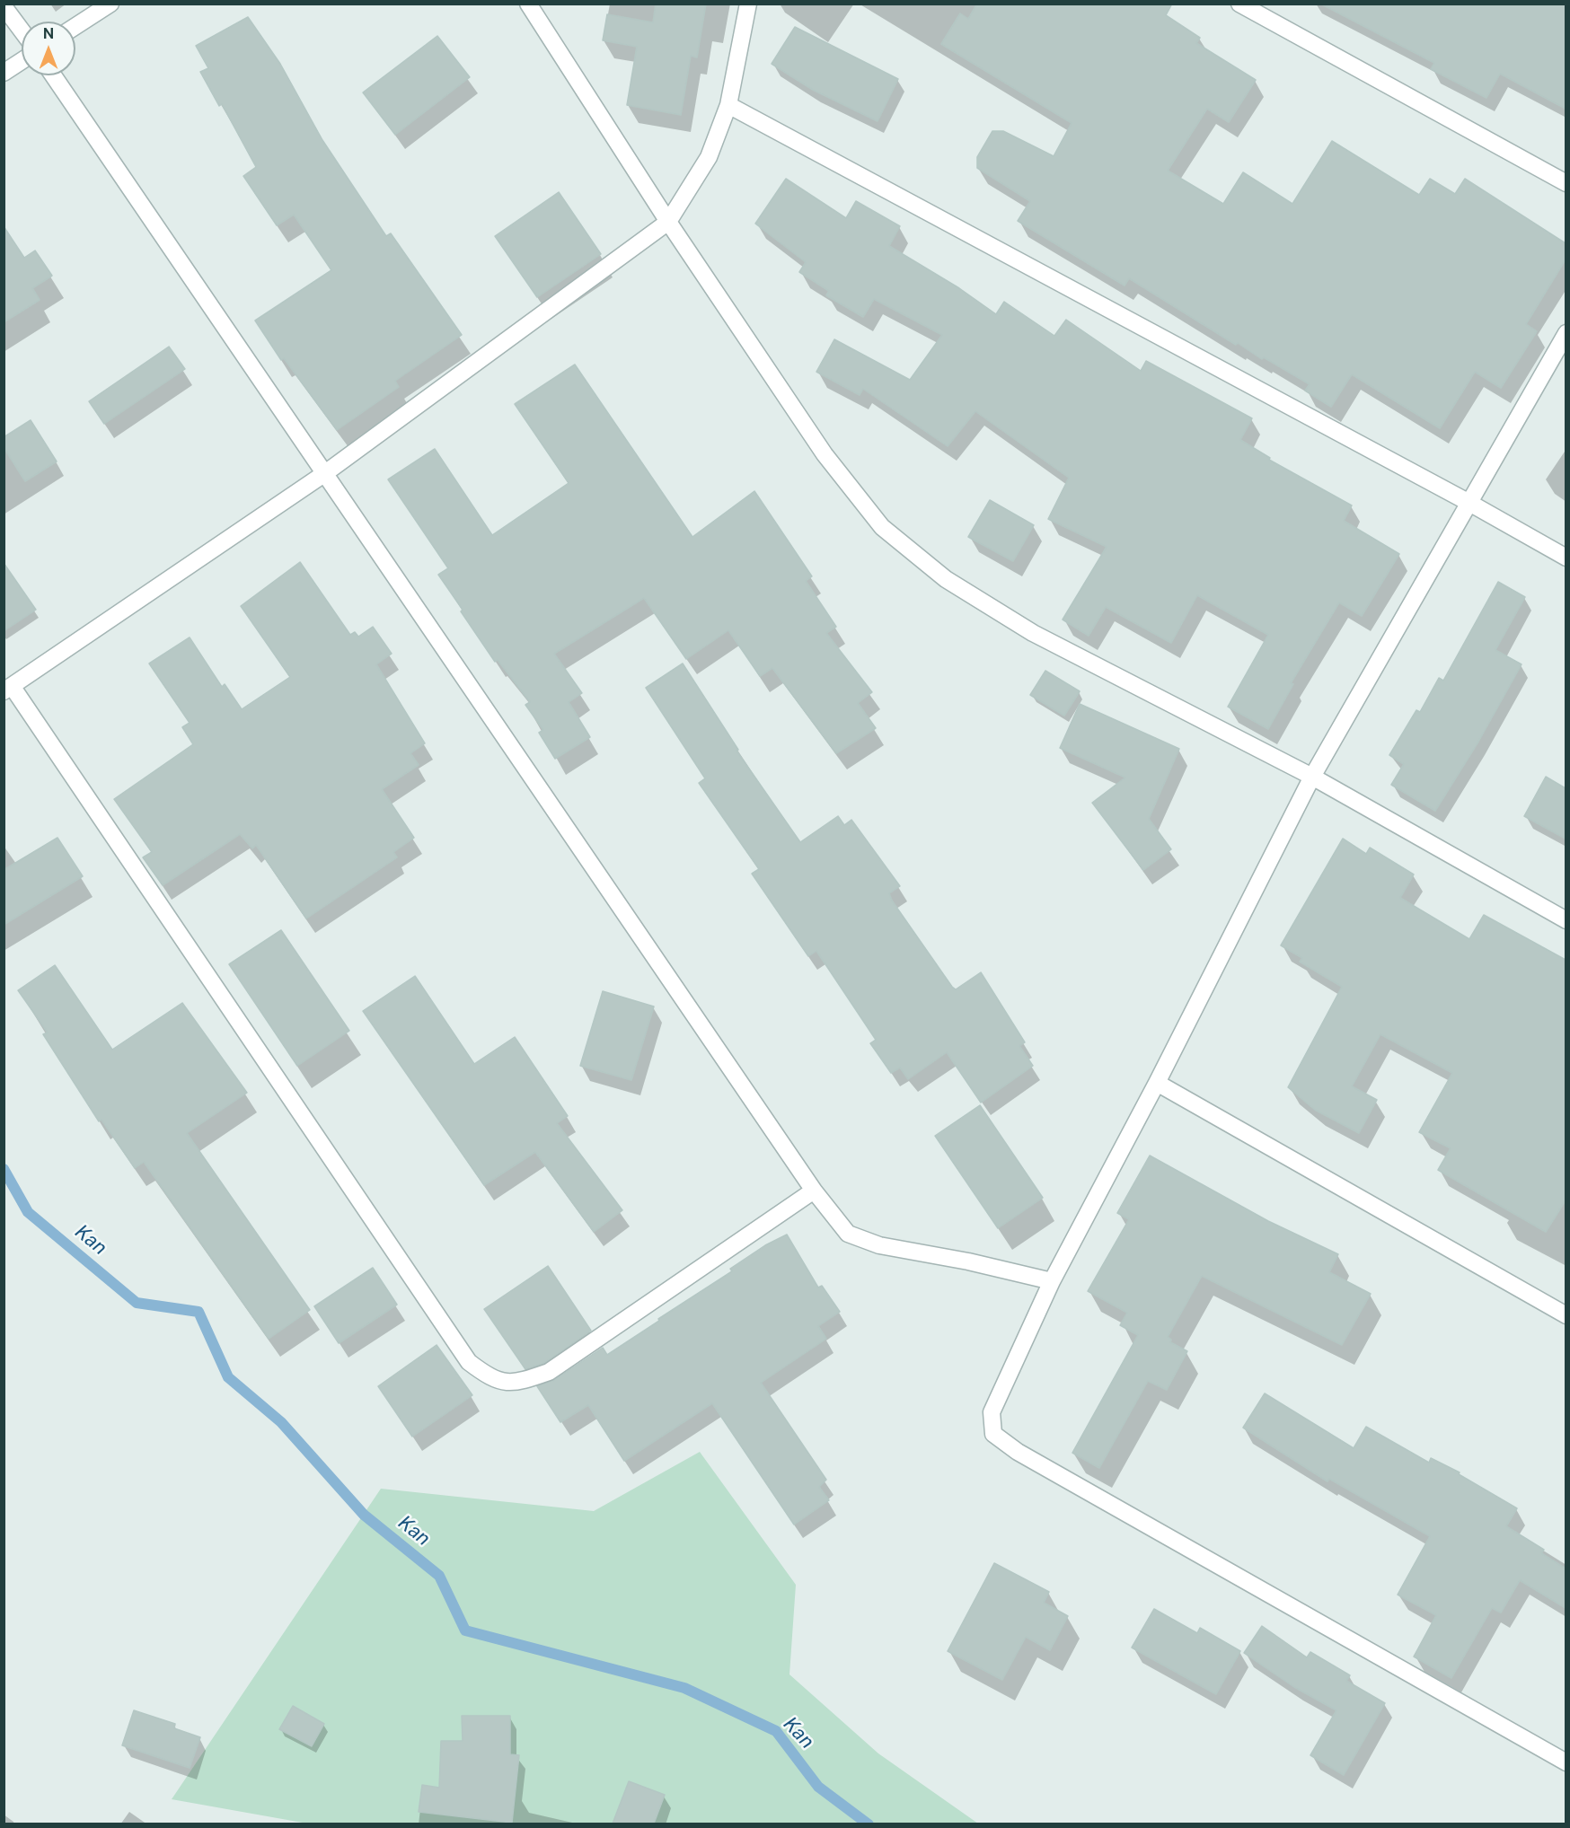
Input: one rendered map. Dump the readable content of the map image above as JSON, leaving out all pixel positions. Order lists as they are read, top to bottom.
{
  "water": ["Kan"],
  "north": "top"
}
